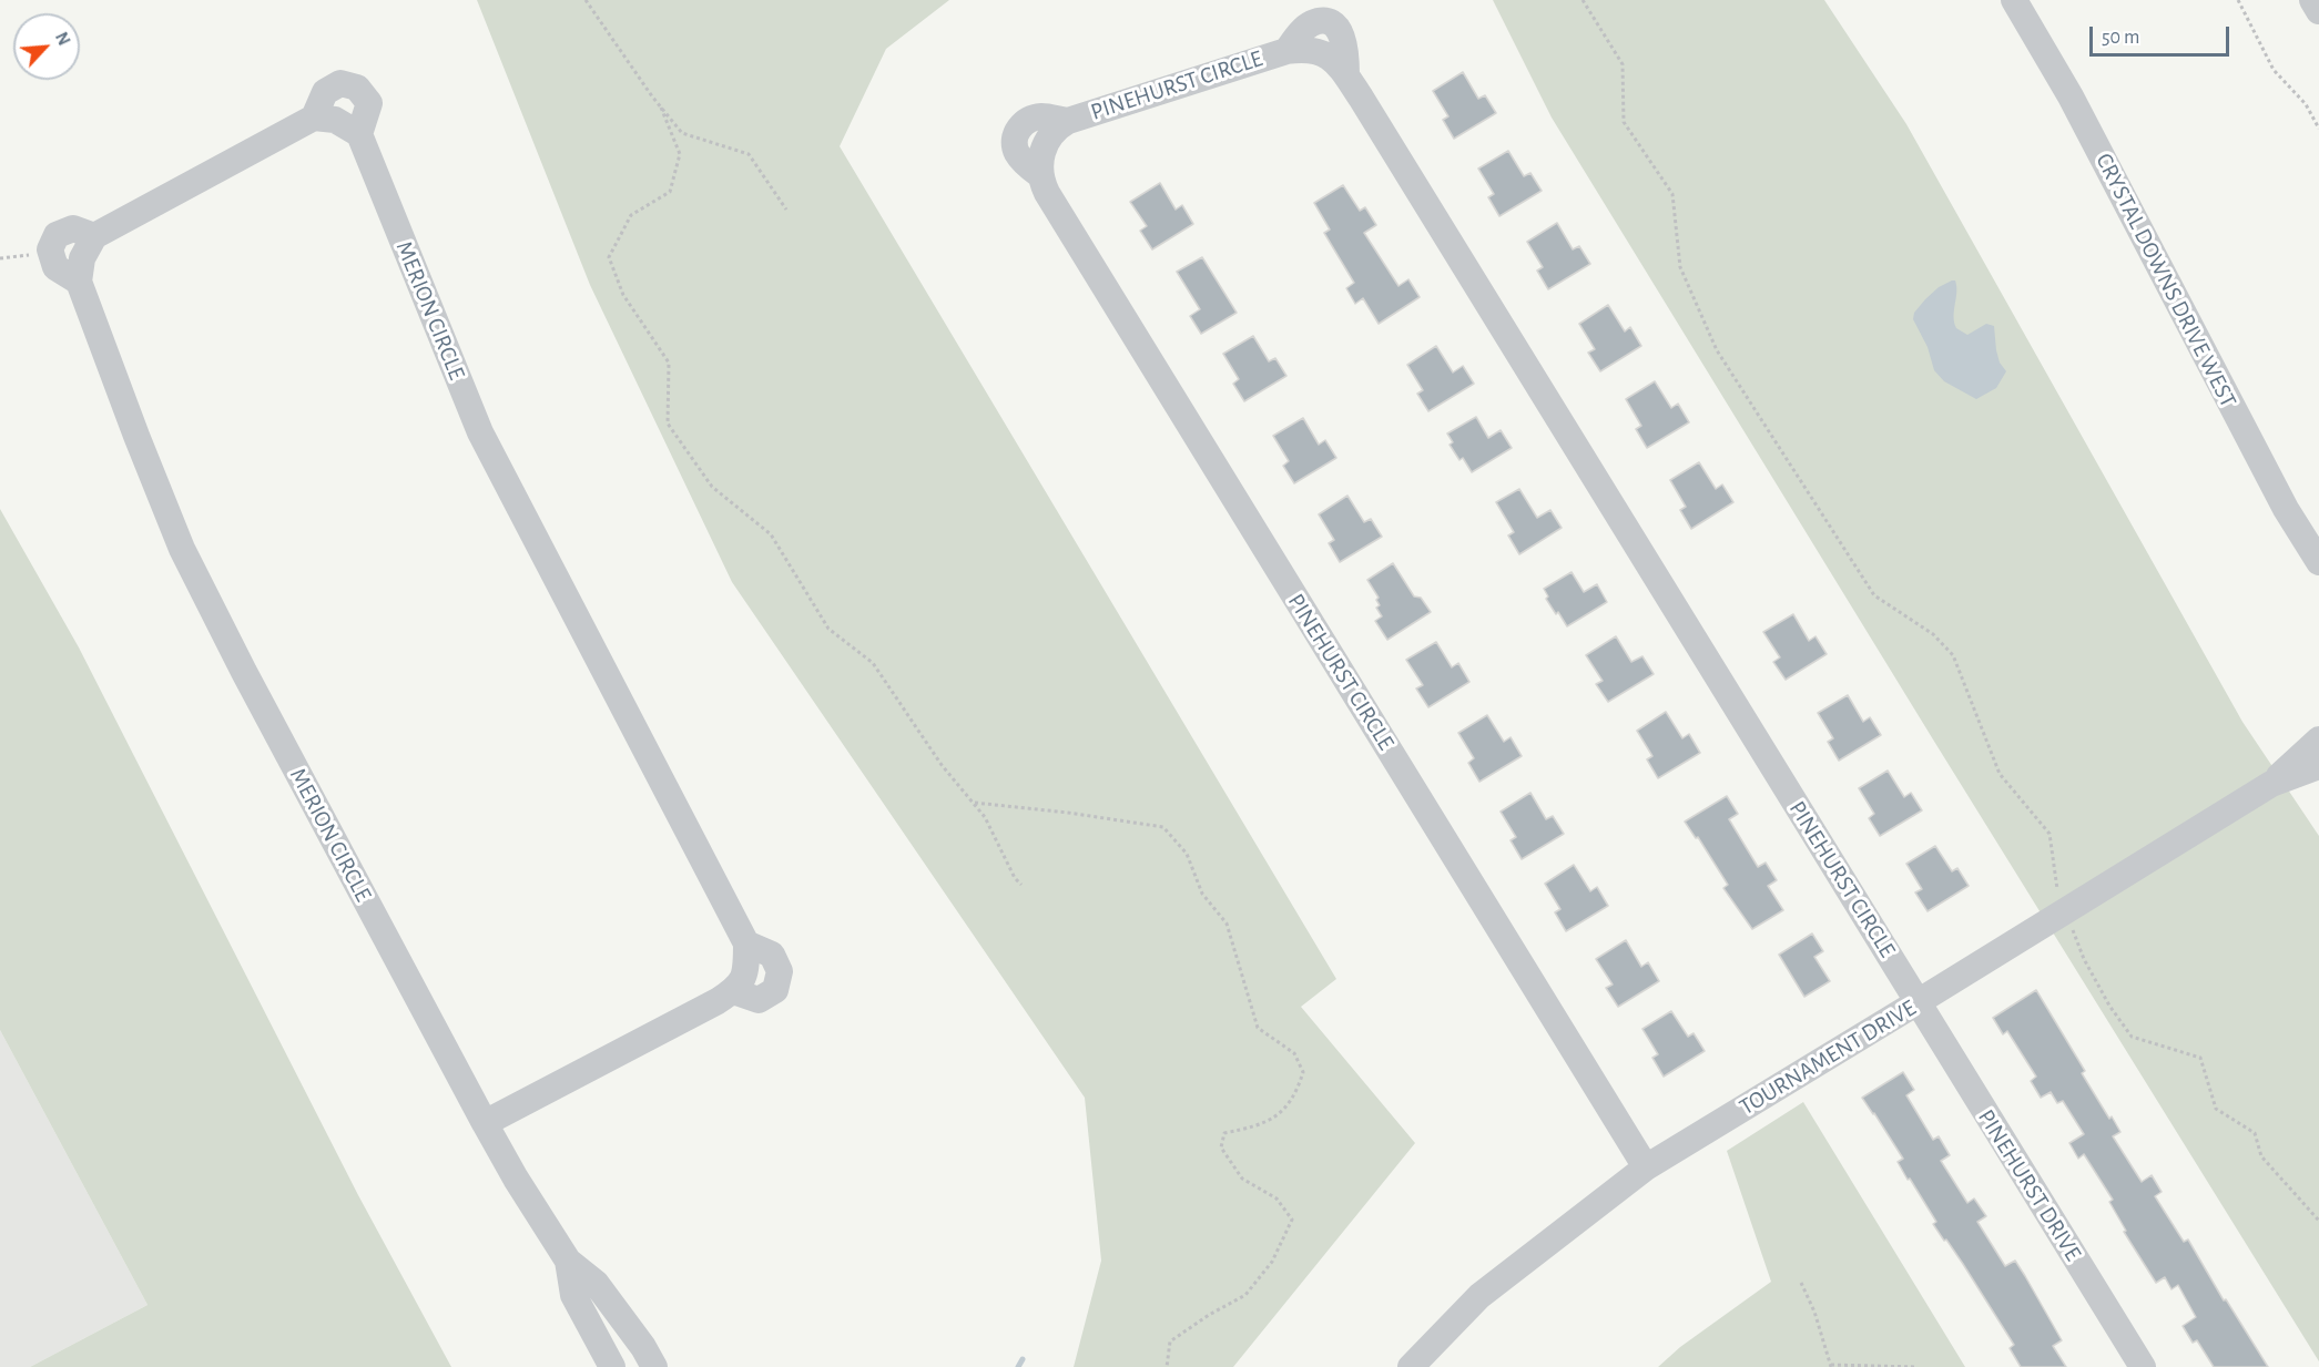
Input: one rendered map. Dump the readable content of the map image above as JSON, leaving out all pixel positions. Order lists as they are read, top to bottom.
{
  "streets": {
    "street": [
      "PINEHURST CIRCLE",
      "CRYSTAL DOWNS DRIVE WEST",
      "MERION CIRCLE",
      "TOURNAMENT DRIVE",
      "PINEHURST DRIVE"
    ]
  },
  "crossings": [
    ["PINEHURST CIRCLE", "TOURNAMENT DRIVE"],
    ["PINEHURST CIRCLE", "PINEHURST DRIVE"],
    ["TOURNAMENT DRIVE", "PINEHURST DRIVE"]
  ],
  "scale_bar": "50 m",
  "north": "top right"
}
